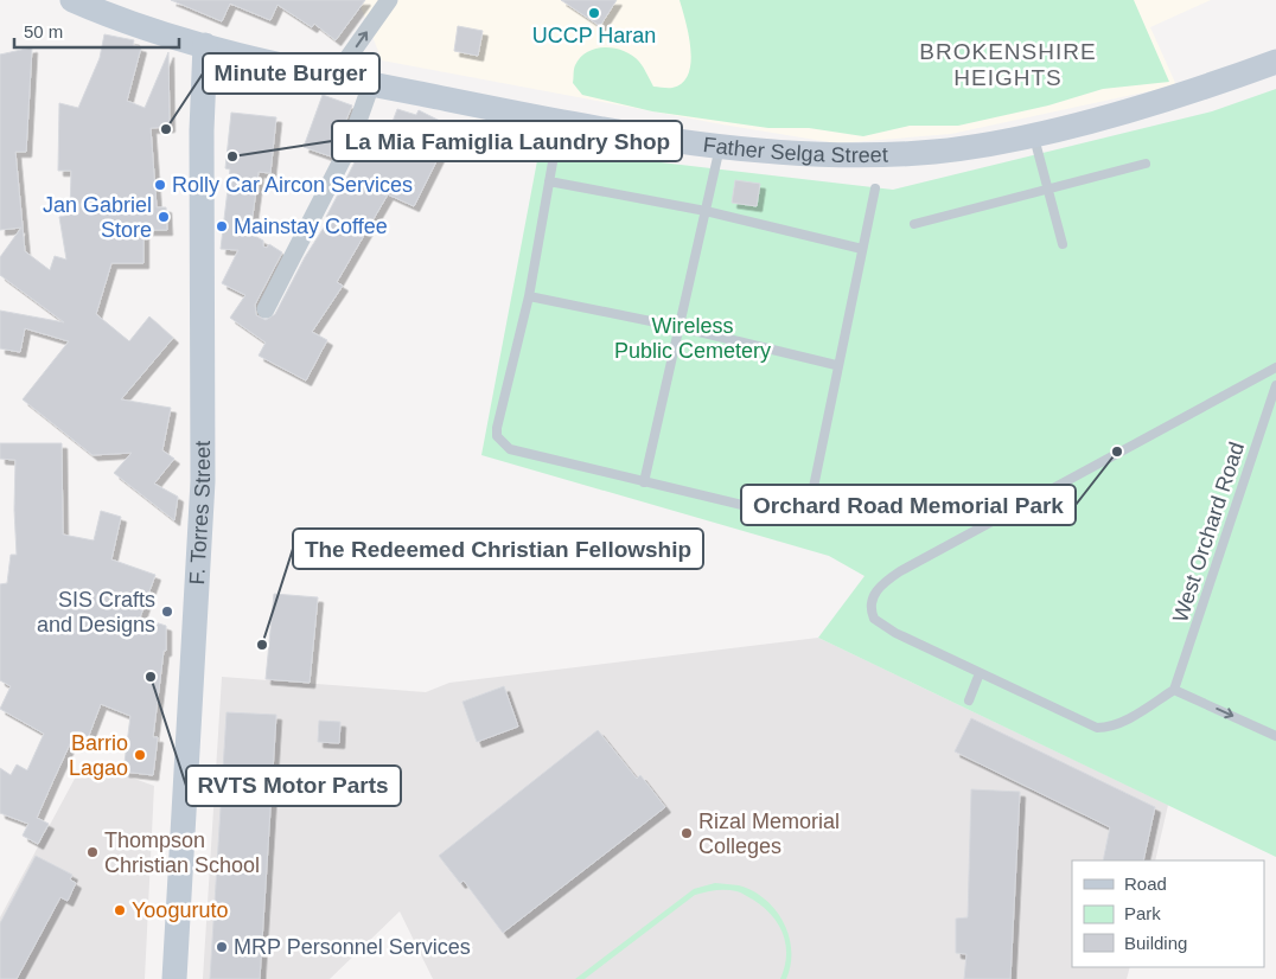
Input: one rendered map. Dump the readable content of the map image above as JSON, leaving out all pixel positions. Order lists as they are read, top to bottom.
{
  "streets": {
    "main road": ["Father Selga Street", "F. Torres Street"],
    "lane": ["West Orchard Road"]
  },
  "crossings": [
    ["Father Selga Street", "F. Torres Street"]
  ],
  "districts": ["BROKENSHIRE HEIGHTS"],
  "parks": ["Wireless Public Cemetery"],
  "places": [
    "UCCP Haran",
    "Minute Burger",
    "La Mia Famiglia Laundry Shop",
    "Rolly Car Aircon Services",
    "Jan Gabriel Store",
    "Mainstay Coffee",
    "Orchard Road Memorial Park",
    "SIS Crafts and Designs",
    "The Redeemed Christian Fellowship",
    "RVTS Motor Parts",
    "Barrio Lagao",
    "Rizal Memorial Colleges",
    "Thompson Christian School",
    "Yooguruto",
    "MRP Personnel Services"
  ],
  "legend": ["Road", "Park", "Building"],
  "scale_bar": "50 m"
}
